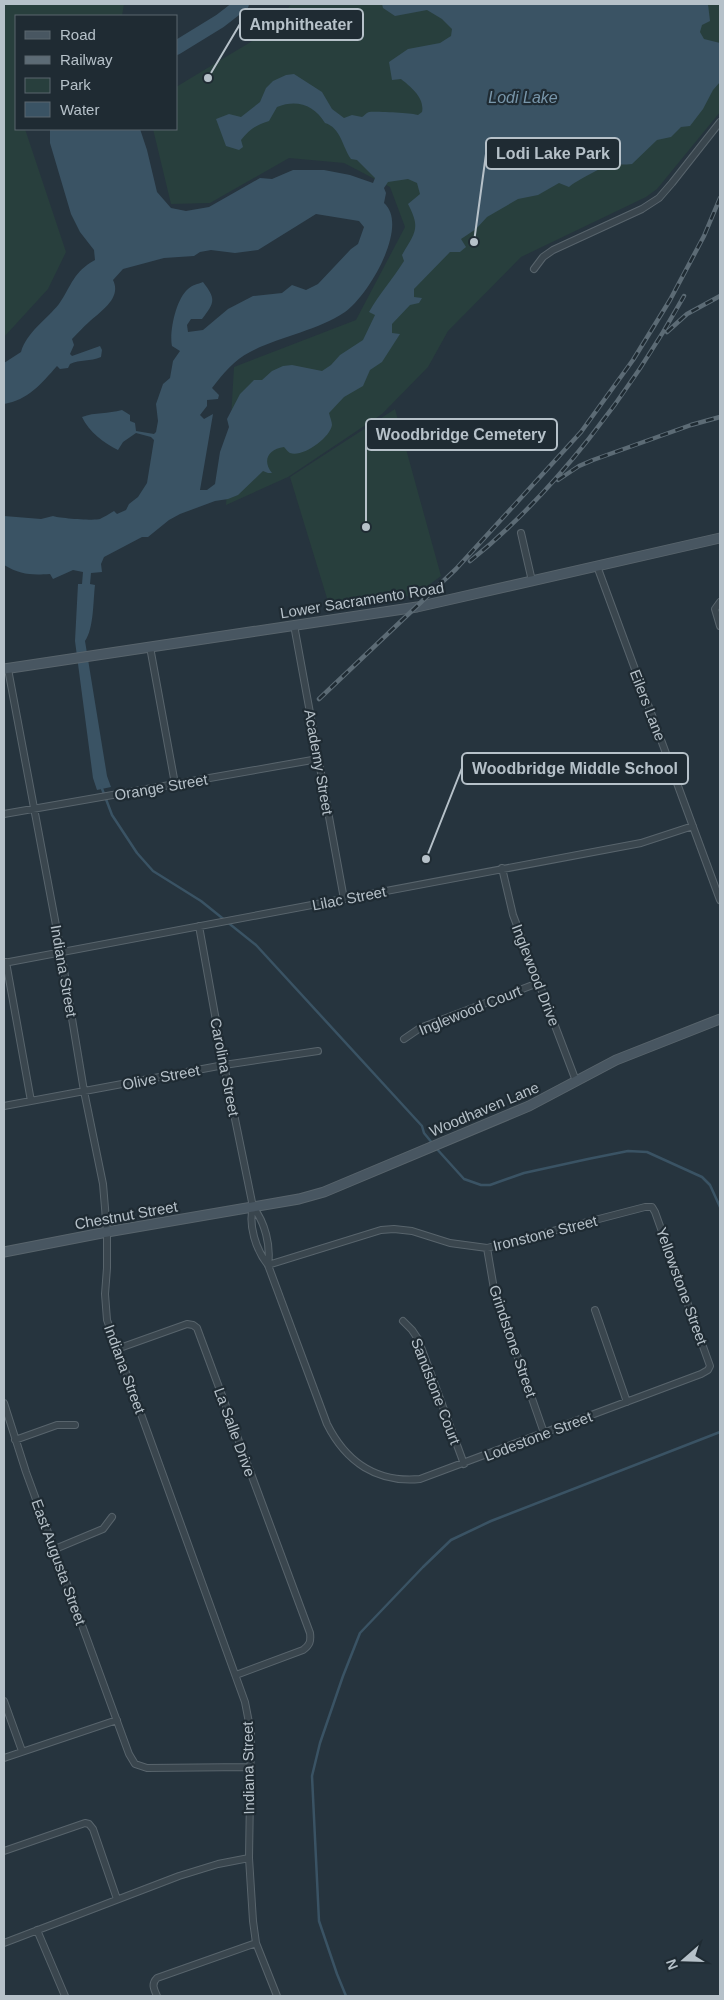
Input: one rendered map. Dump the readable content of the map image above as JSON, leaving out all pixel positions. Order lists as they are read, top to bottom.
{
  "streets": {
    "street": [
      "Lower Sacramento Road",
      "Eilers Lane",
      "Academy Street",
      "Orange Street",
      "Lilac Street",
      "Indiana Street",
      "Inglewood Drive",
      "Inglewood Court",
      "Carolina Street",
      "Olive Street",
      "Woodhaven Lane",
      "Chestnut Street",
      "Ironstone Street",
      "Yellowstone Street",
      "Grindstone Street",
      "Sandstone Court",
      "La Salle Drive",
      "Lodestone Street",
      "East Augusta Street"
    ]
  },
  "crossings": [
    ["Lower Sacramento Road", "Eilers Lane"],
    ["Lower Sacramento Road", "Academy Street"],
    ["Lower Sacramento Road", "Indiana Street"],
    ["Eilers Lane", "Lilac Street"],
    ["Academy Street", "Orange Street"],
    ["Academy Street", "Lilac Street"],
    ["Orange Street", "Indiana Street"],
    ["Lilac Street", "Indiana Street"],
    ["Lilac Street", "Inglewood Drive"],
    ["Lilac Street", "Carolina Street"],
    ["Indiana Street", "Olive Street"],
    ["Indiana Street", "Chestnut Street"],
    ["Indiana Street", "La Salle Drive"],
    ["Indiana Street", "East Augusta Street"],
    ["Inglewood Drive", "Inglewood Court"],
    ["Inglewood Drive", "Woodhaven Lane"],
    ["Carolina Street", "Olive Street"],
    ["Carolina Street", "Woodhaven Lane"],
    ["Carolina Street", "Chestnut Street"],
    ["Carolina Street", "Ironstone Street"],
    ["Carolina Street", "Lodestone Street"],
    ["Woodhaven Lane", "Chestnut Street"],
    ["Ironstone Street", "Yellowstone Street"],
    ["Ironstone Street", "Grindstone Street"],
    ["Yellowstone Street", "Lodestone Street"],
    ["Grindstone Street", "Lodestone Street"],
    ["Sandstone Court", "Lodestone Street"]
  ],
  "water": ["Lodi Lake"],
  "places": [
    "Amphitheater",
    "Lodi Lake Park",
    "Woodbridge Cemetery",
    "Woodbridge Middle School"
  ],
  "legend": [
    "Road",
    "Railway",
    "Park",
    "Water"
  ],
  "north": "left"
}
